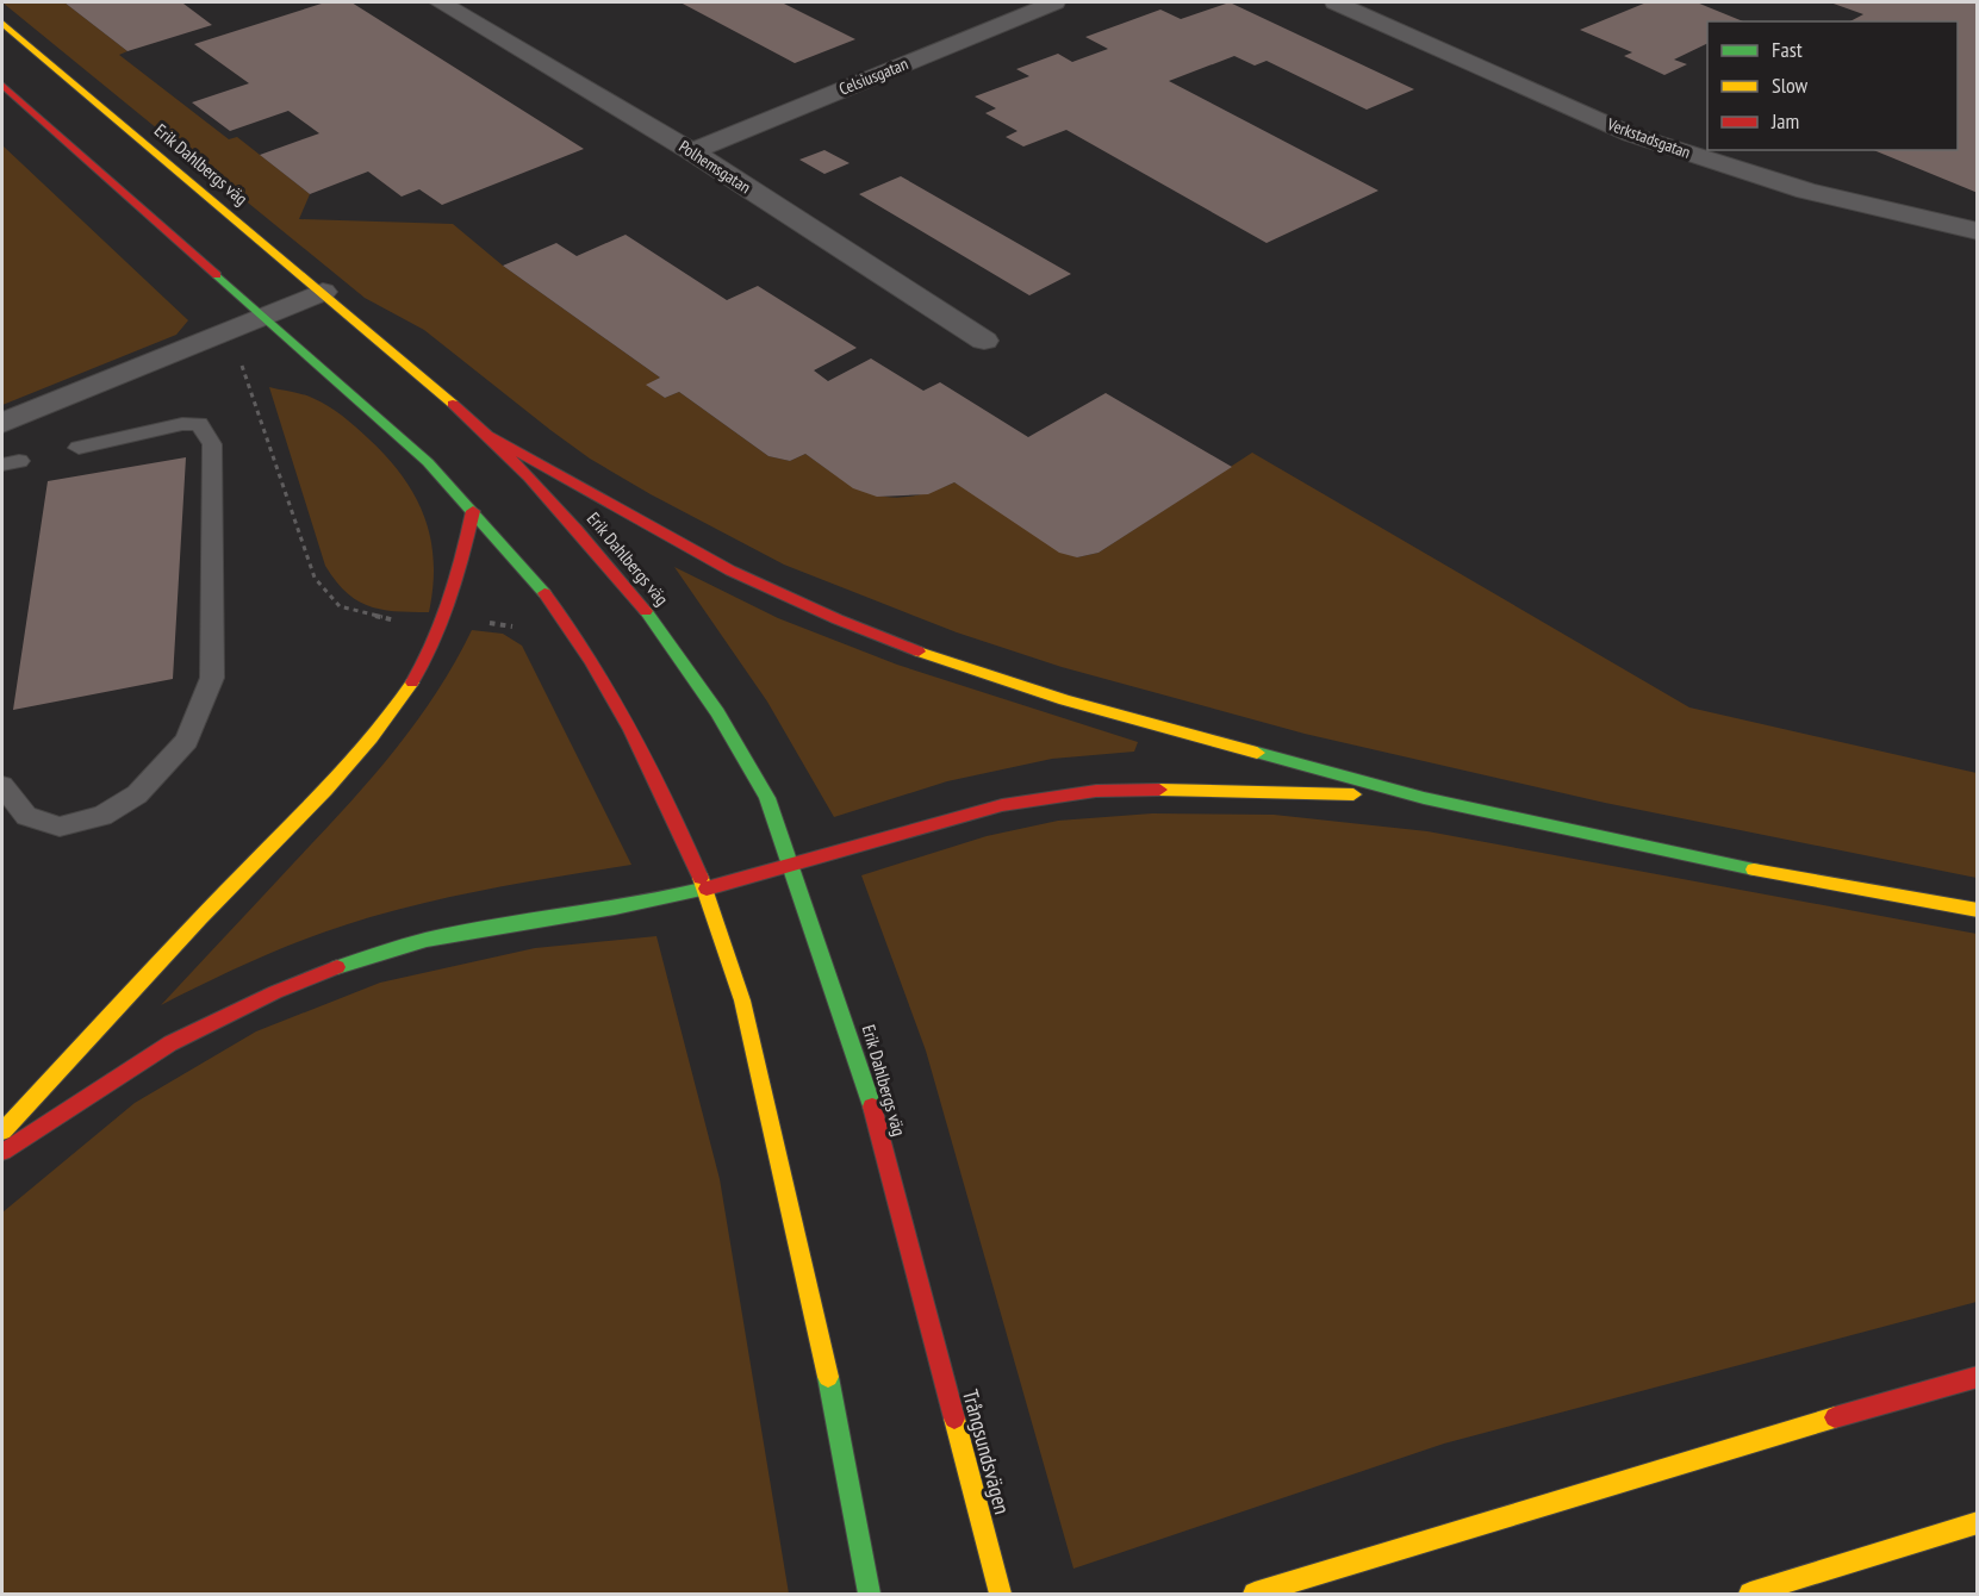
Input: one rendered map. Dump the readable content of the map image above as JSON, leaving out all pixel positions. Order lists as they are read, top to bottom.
{
  "streets": {
    "main road": ["Erik Dahlbergs väg", "Trångsundsvägen"],
    "street": ["Celsiusgatan", "Verkstadsgatan", "Polhemsgatan"]
  },
  "crossings": [
    ["Celsiusgatan", "Polhemsgatan"],
    ["Erik Dahlbergs väg", "Trångsundsvägen"]
  ],
  "legend": ["Fast", "Slow", "Jam"]
}
